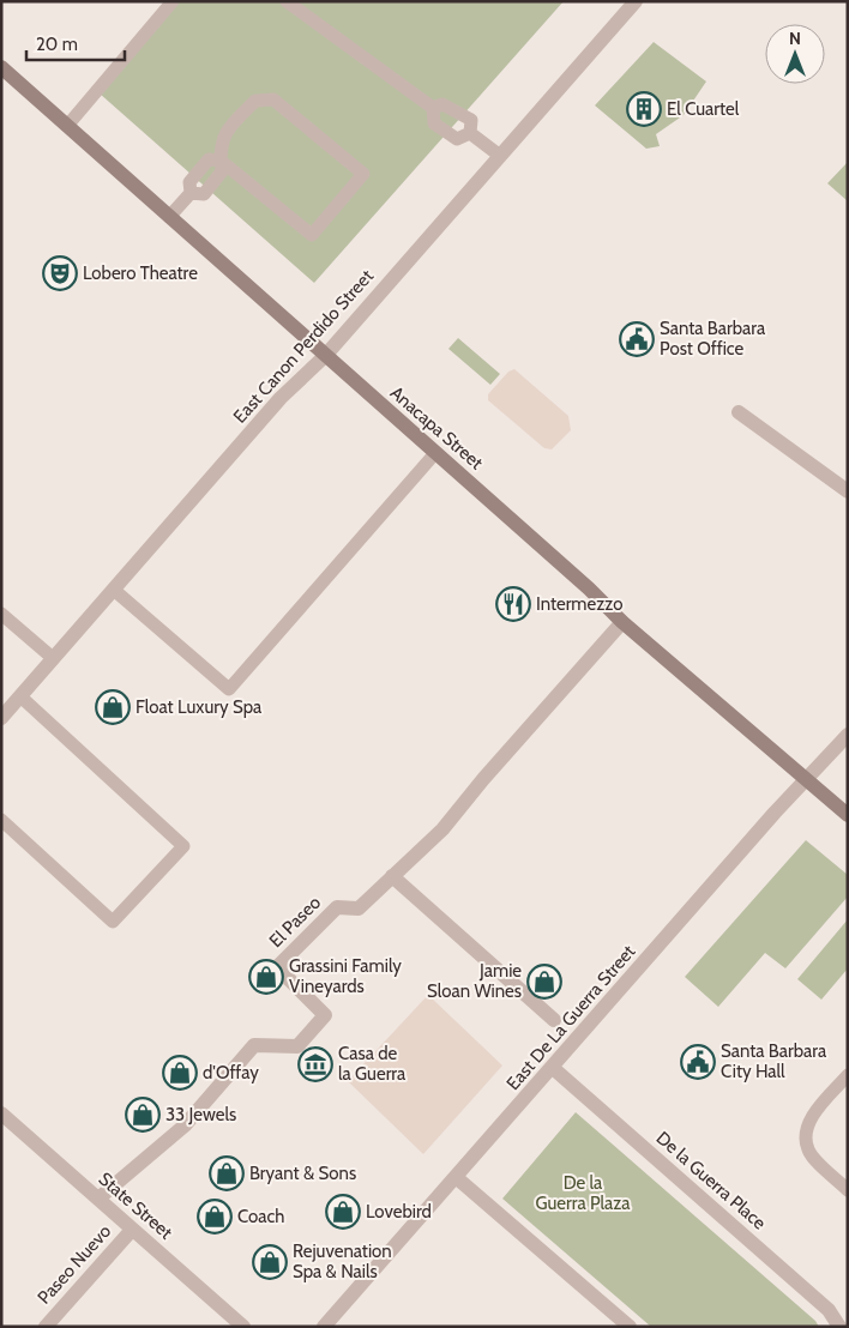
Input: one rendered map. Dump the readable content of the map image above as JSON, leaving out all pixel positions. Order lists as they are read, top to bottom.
{
  "streets": {
    "street": [
      "East Canon Perdido Street",
      "Anacapa Street",
      "El Paseo",
      "East De La Guerra Street",
      "De la Guerra Place",
      "State Street",
      "Paseo Nuevo"
    ]
  },
  "crossings": [
    ["East Canon Perdido Street", "Anacapa Street"],
    ["Anacapa Street", "El Paseo"],
    ["Anacapa Street", "East De La Guerra Street"],
    ["El Paseo", "State Street"],
    ["East De La Guerra Street", "De la Guerra Place"],
    ["State Street", "Paseo Nuevo"]
  ],
  "parks": ["De la Guerra Plaza"],
  "places": {
    "building": ["El Cuartel"],
    "theatre": ["Lobero Theatre"],
    "public building": ["Santa Barbara Post Office", "Santa Barbara City Hall"],
    "restaurant": ["Intermezzo"],
    "shop": [
      "Float Luxury Spa",
      "Grassini Family Vineyards",
      "Jamie Sloan Wines",
      "d'Offay",
      "33 Jewels",
      "Bryant & Sons",
      "Lovebird",
      "Coach",
      "Rejuvenation Spa & Nails"
    ],
    "museum": ["Casa de la Guerra"]
  },
  "scale_bar": "20 m",
  "north": "top"
}
